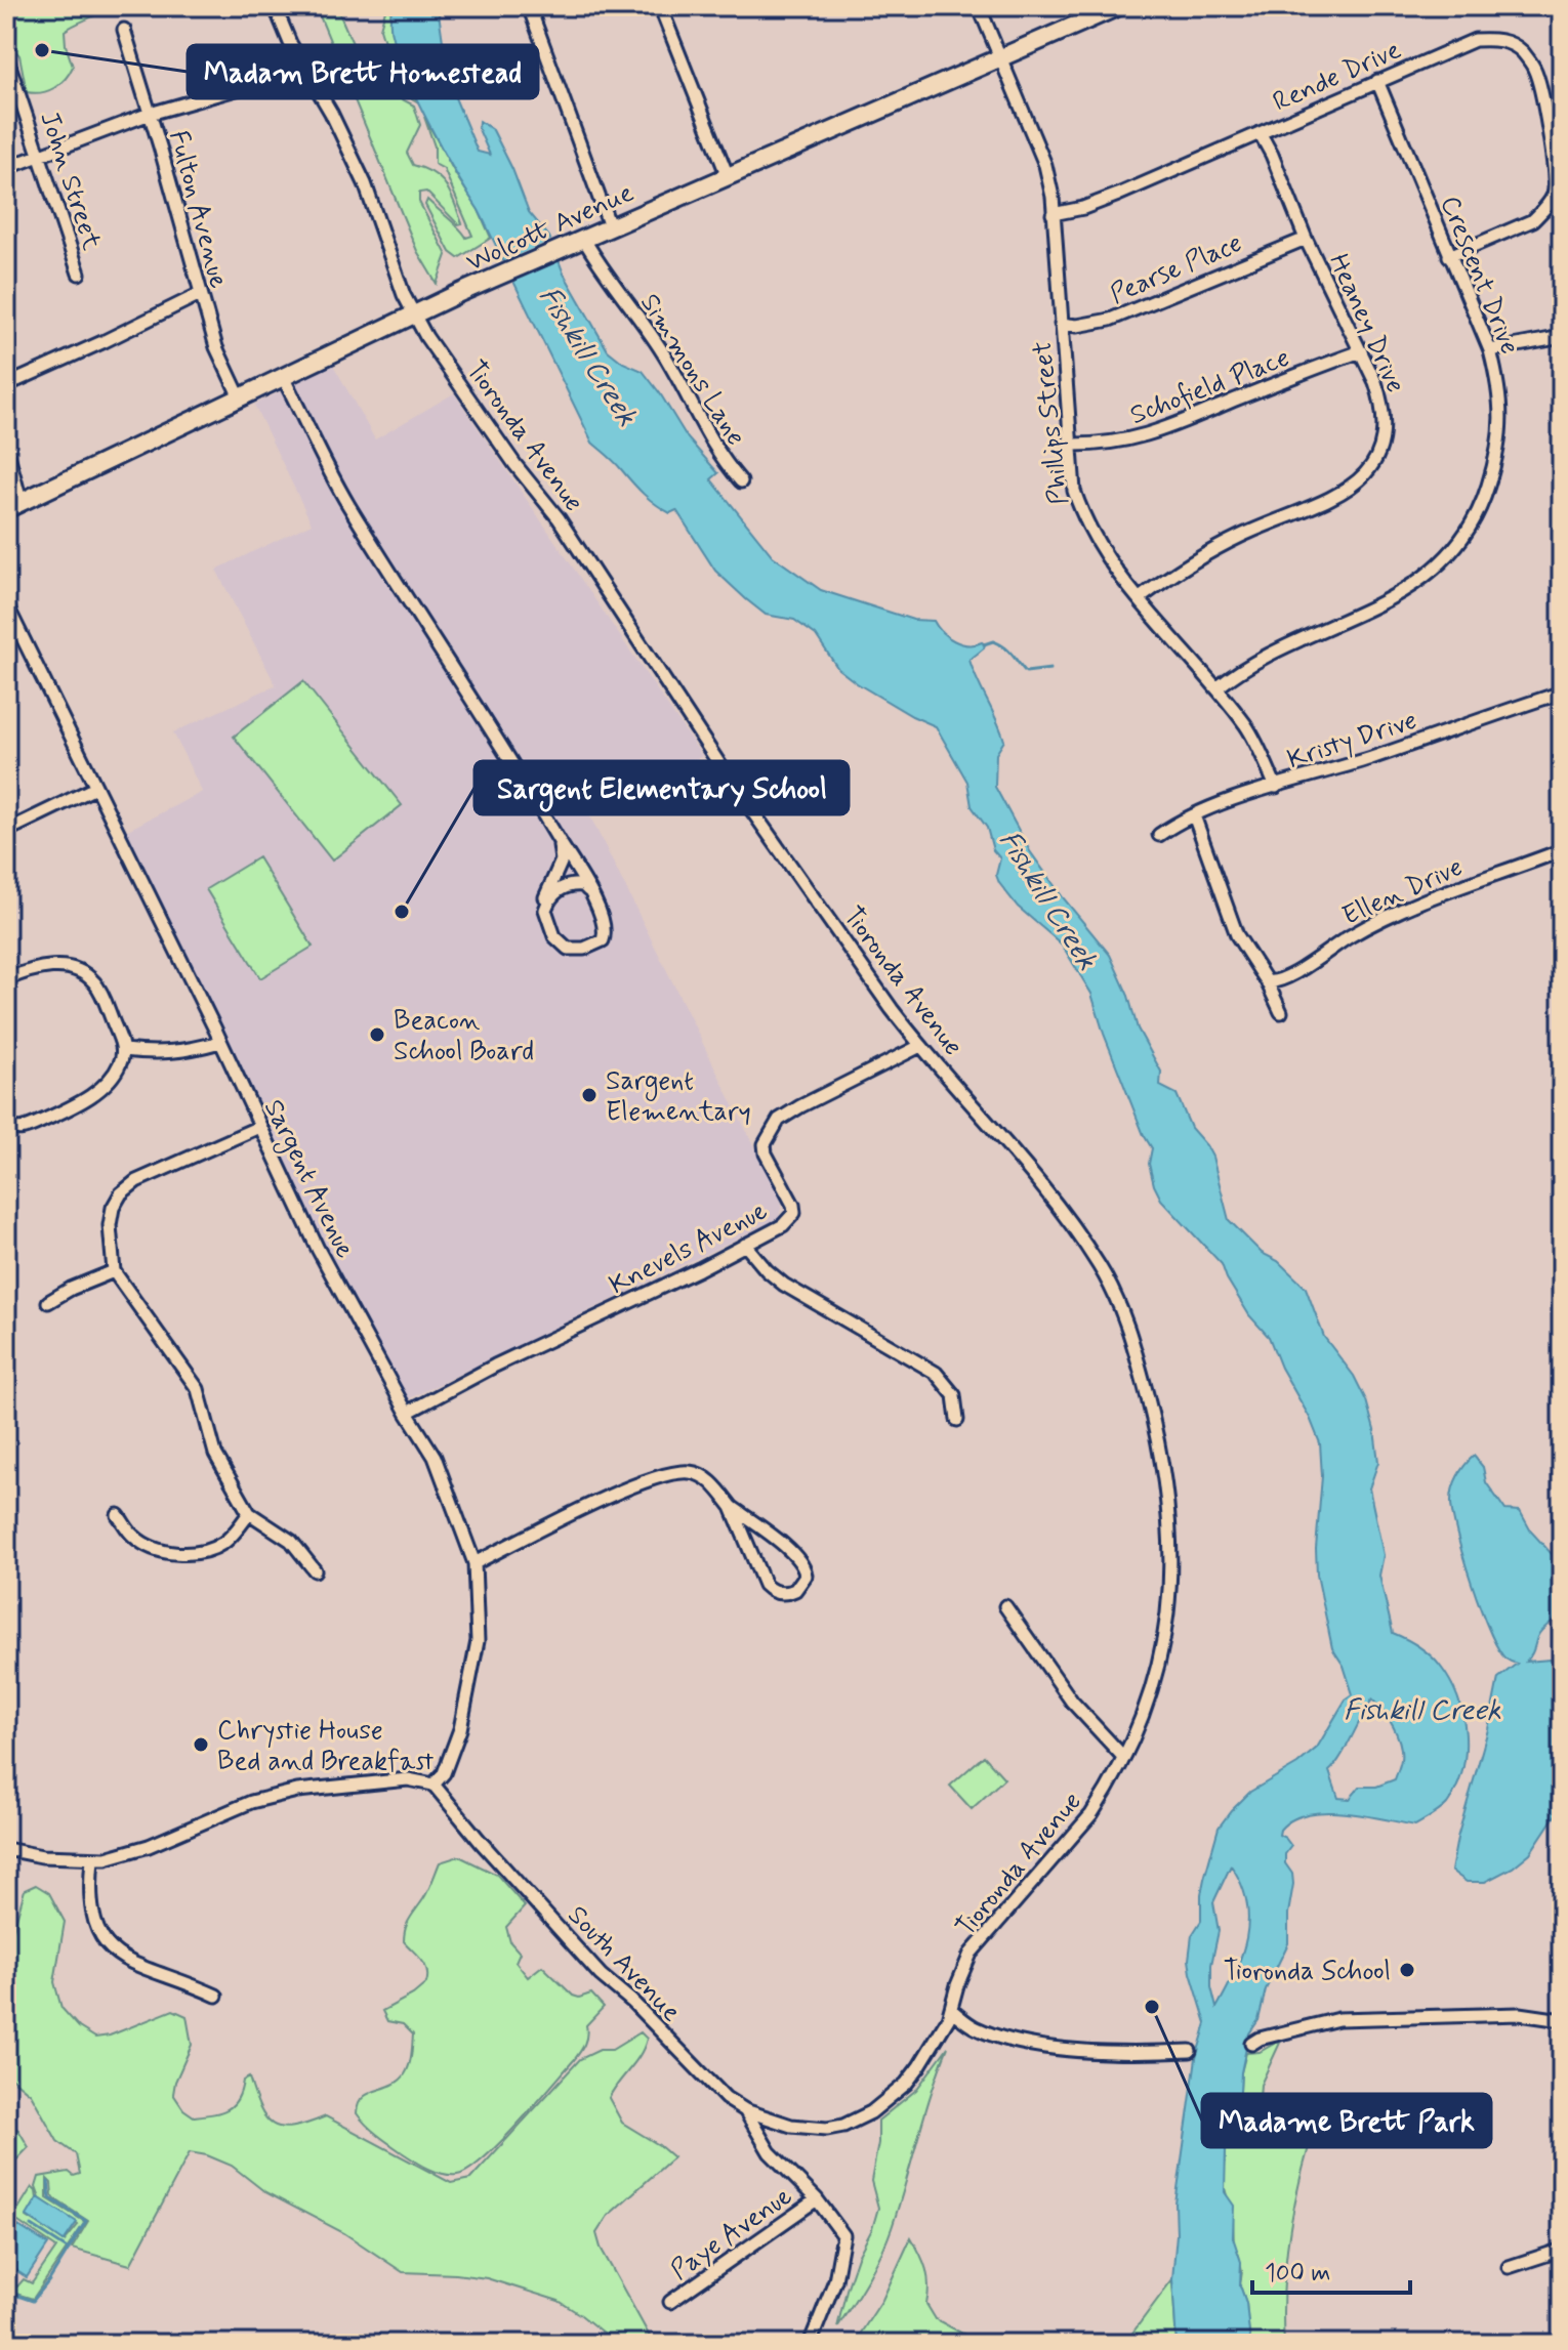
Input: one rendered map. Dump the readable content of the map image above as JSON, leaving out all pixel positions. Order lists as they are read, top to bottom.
{
  "streets": {
    "main road": ["Wolcott Avenue"],
    "street": [
      "Rende Drive",
      "John Street",
      "Fulton Avenue",
      "Pearse Place",
      "Crescent Drive",
      "Heaney Drive",
      "Simmons Lane",
      "Schofield Place",
      "Phillips Street",
      "Tioronda Avenue",
      "Kristy Drive",
      "Ellen Drive",
      "Sargent Avenue",
      "Knevels Avenue",
      "South Avenue",
      "Paye Avenue"
    ]
  },
  "crossings": [
    ["Rende Drive", "Crescent Drive"],
    ["Rende Drive", "Heaney Drive"],
    ["Rende Drive", "Phillips Street"],
    ["Fulton Avenue", "Wolcott Avenue"],
    ["Wolcott Avenue", "Simmons Lane"],
    ["Wolcott Avenue", "Phillips Street"],
    ["Wolcott Avenue", "Tioronda Avenue"],
    ["Pearse Place", "Heaney Drive"],
    ["Pearse Place", "Phillips Street"],
    ["Crescent Drive", "Phillips Street"],
    ["Heaney Drive", "Schofield Place"],
    ["Heaney Drive", "Phillips Street"],
    ["Schofield Place", "Phillips Street"],
    ["Phillips Street", "Kristy Drive"],
    ["Tioronda Avenue", "Knevels Avenue"],
    ["Tioronda Avenue", "South Avenue"],
    ["Sargent Avenue", "Knevels Avenue"],
    ["Sargent Avenue", "South Avenue"]
  ],
  "water": ["Fishkill Creek"],
  "places": [
    "Madam Brett Homestead",
    "Sargent Elementary School",
    "Beacon School Board",
    "Sargent Elementary",
    "Chrystie House Bed and Breakfast",
    "Tioronda School",
    "Madame Brett Park"
  ],
  "scale_bar": "100 m"
}
